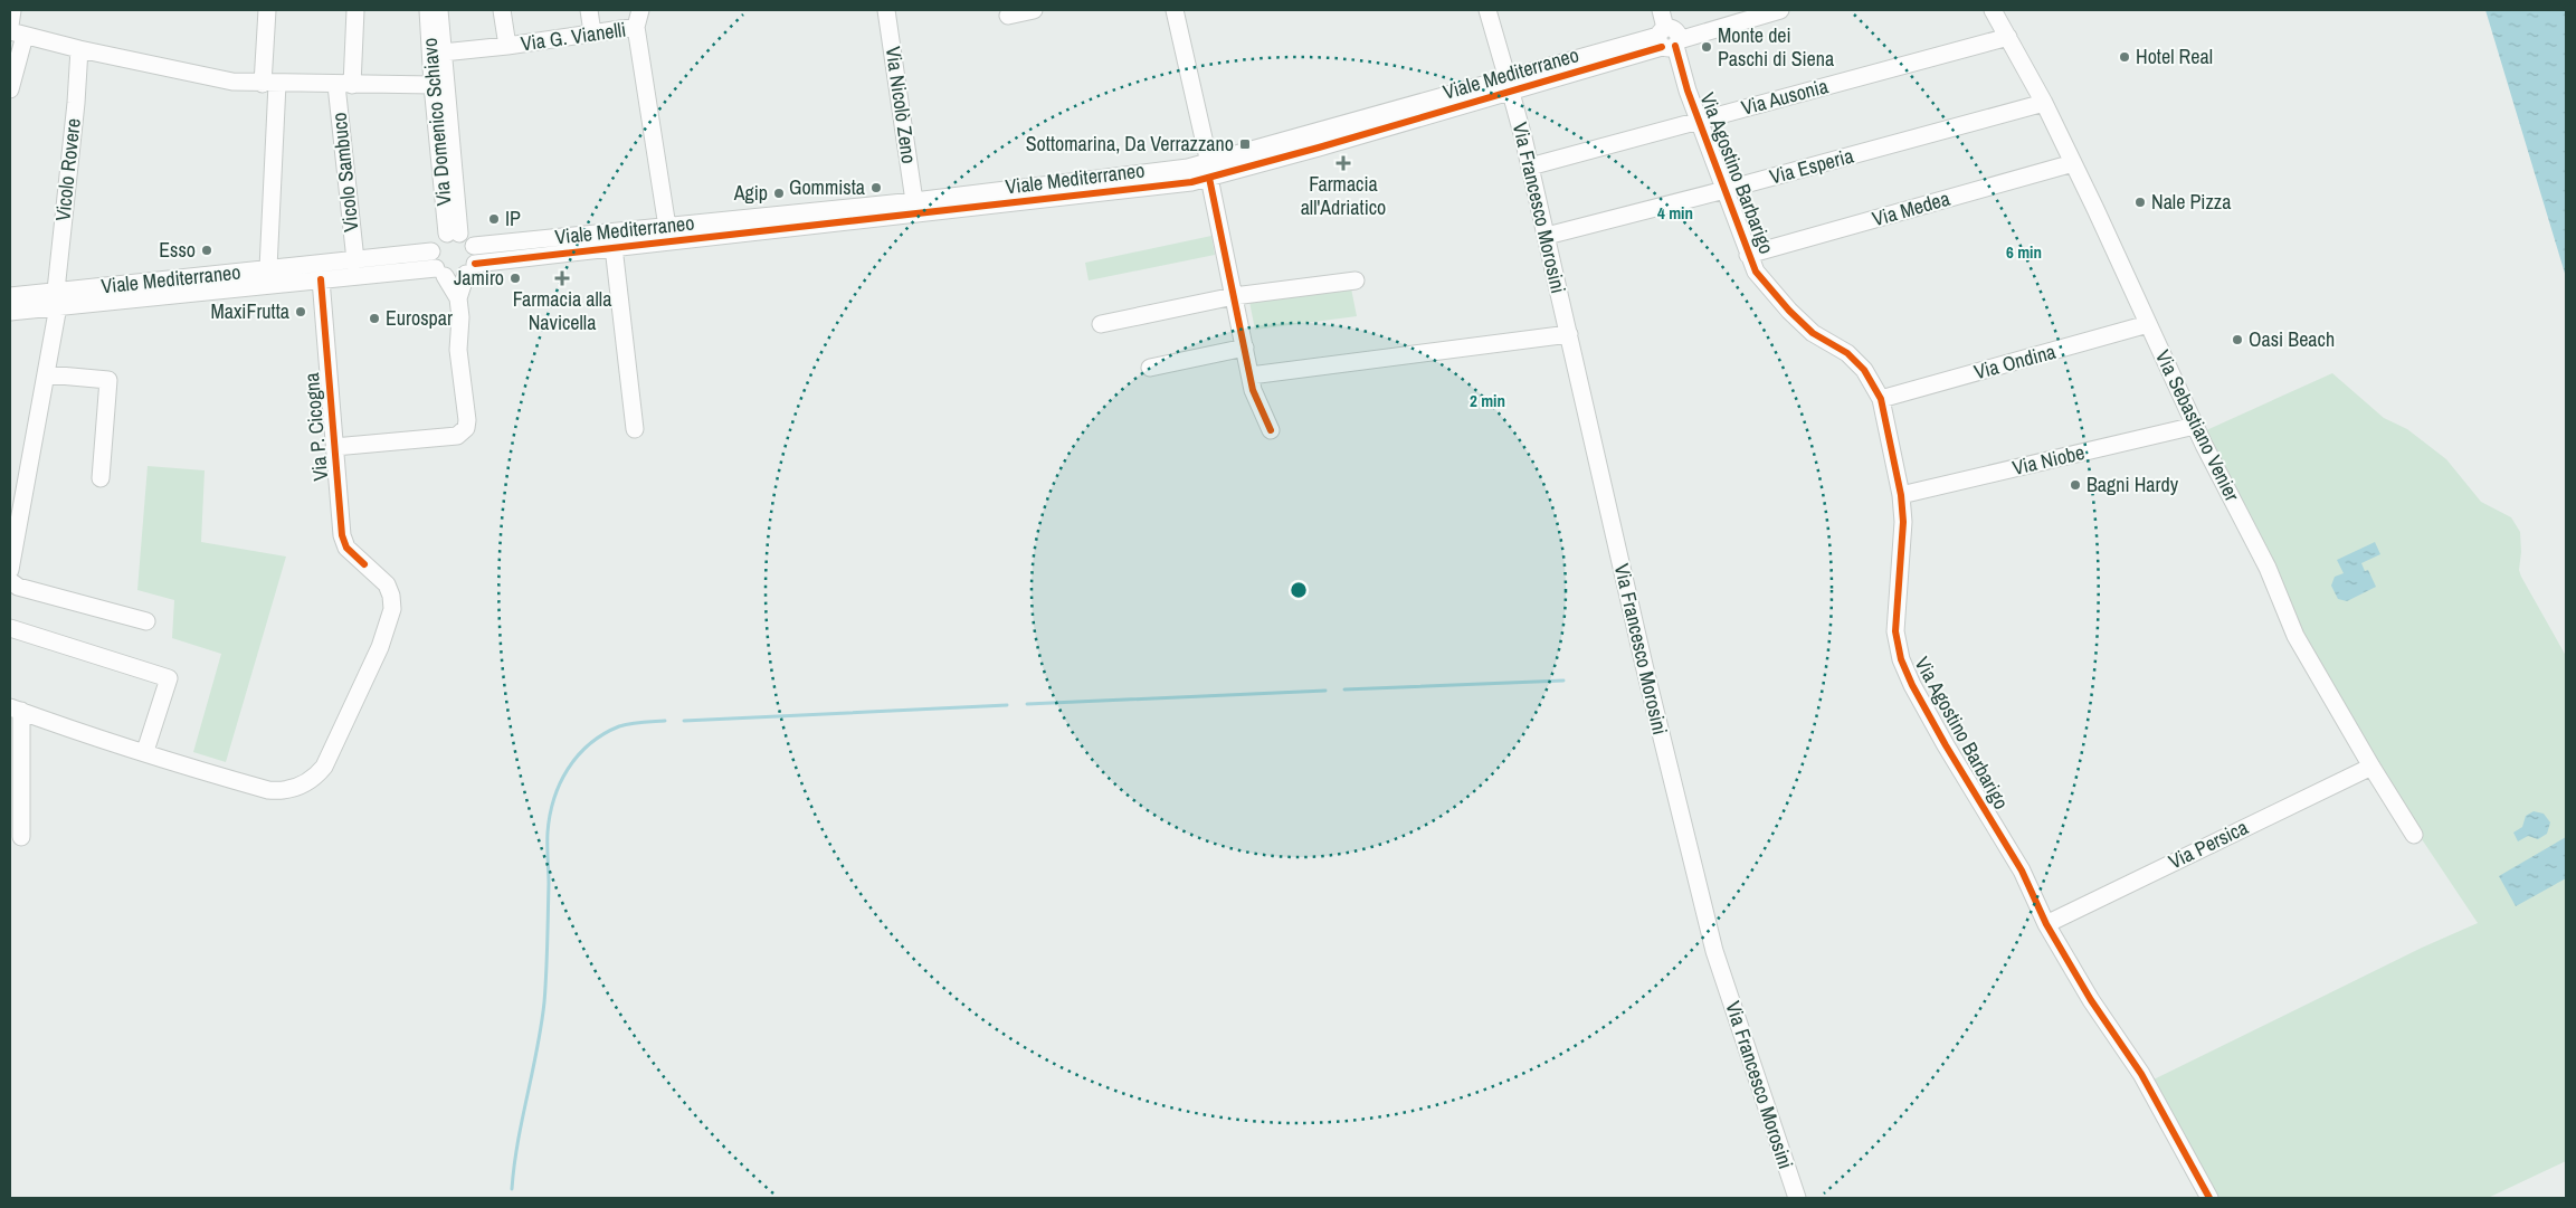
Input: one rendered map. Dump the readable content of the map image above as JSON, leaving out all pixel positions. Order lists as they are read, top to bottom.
{
  "streets": {
    "street": [
      "Via G. Vianelli",
      "Viale Mediterraneo",
      "Via Ausonia",
      "Via Nicolò Zeno",
      "Via Domenico Schiavo",
      "Via Esperia",
      "Vicolo Rovere",
      "Vicolo Sambuco",
      "Via Agostino Barbarigo",
      "Via Francesco Morosini",
      "Via Medea",
      "Via Ondina",
      "Via Sebastiano Venier",
      "Via P. Cicogna",
      "Via Niobe",
      "Via Persica"
    ]
  },
  "crossings": [
    ["Via G. Vianelli", "Viale Mediterraneo"],
    ["Via G. Vianelli", "Via Domenico Schiavo"],
    ["Viale Mediterraneo", "Via Nicolò Zeno"],
    ["Viale Mediterraneo", "Via Domenico Schiavo"],
    ["Viale Mediterraneo", "Vicolo Rovere"],
    ["Viale Mediterraneo", "Vicolo Sambuco"],
    ["Viale Mediterraneo", "Via Agostino Barbarigo"],
    ["Viale Mediterraneo", "Via Francesco Morosini"],
    ["Viale Mediterraneo", "Via P. Cicogna"],
    ["Via Ausonia", "Via Agostino Barbarigo"],
    ["Via Ausonia", "Via Francesco Morosini"],
    ["Via Ausonia", "Via Sebastiano Venier"],
    ["Via Esperia", "Via Agostino Barbarigo"],
    ["Via Esperia", "Via Francesco Morosini"],
    ["Via Esperia", "Via Sebastiano Venier"],
    ["Via Agostino Barbarigo", "Via Medea"],
    ["Via Agostino Barbarigo", "Via Ondina"],
    ["Via Agostino Barbarigo", "Via Niobe"],
    ["Via Agostino Barbarigo", "Via Persica"],
    ["Via Medea", "Via Sebastiano Venier"],
    ["Via Ondina", "Via Sebastiano Venier"],
    ["Via Sebastiano Venier", "Via Niobe"],
    ["Via Sebastiano Venier", "Via Persica"]
  ],
  "places": {
    "other": [
      "Monte dei Paschi di Siena",
      "Hotel Real",
      "Gommista",
      "Agip",
      "Nale Pizza",
      "IP",
      "Esso",
      "Jamiro",
      "MaxiFrutta",
      "Eurospar",
      "Oasi Beach",
      "Bagni Hardy"
    ],
    "transit": ["Sottomarina, Da Verrazzano"],
    "health": ["Farmacia all'Adriatico", "Farmacia alla Navicella"]
  },
  "rings": ["4 min", "6 min", "2 min"]
}
